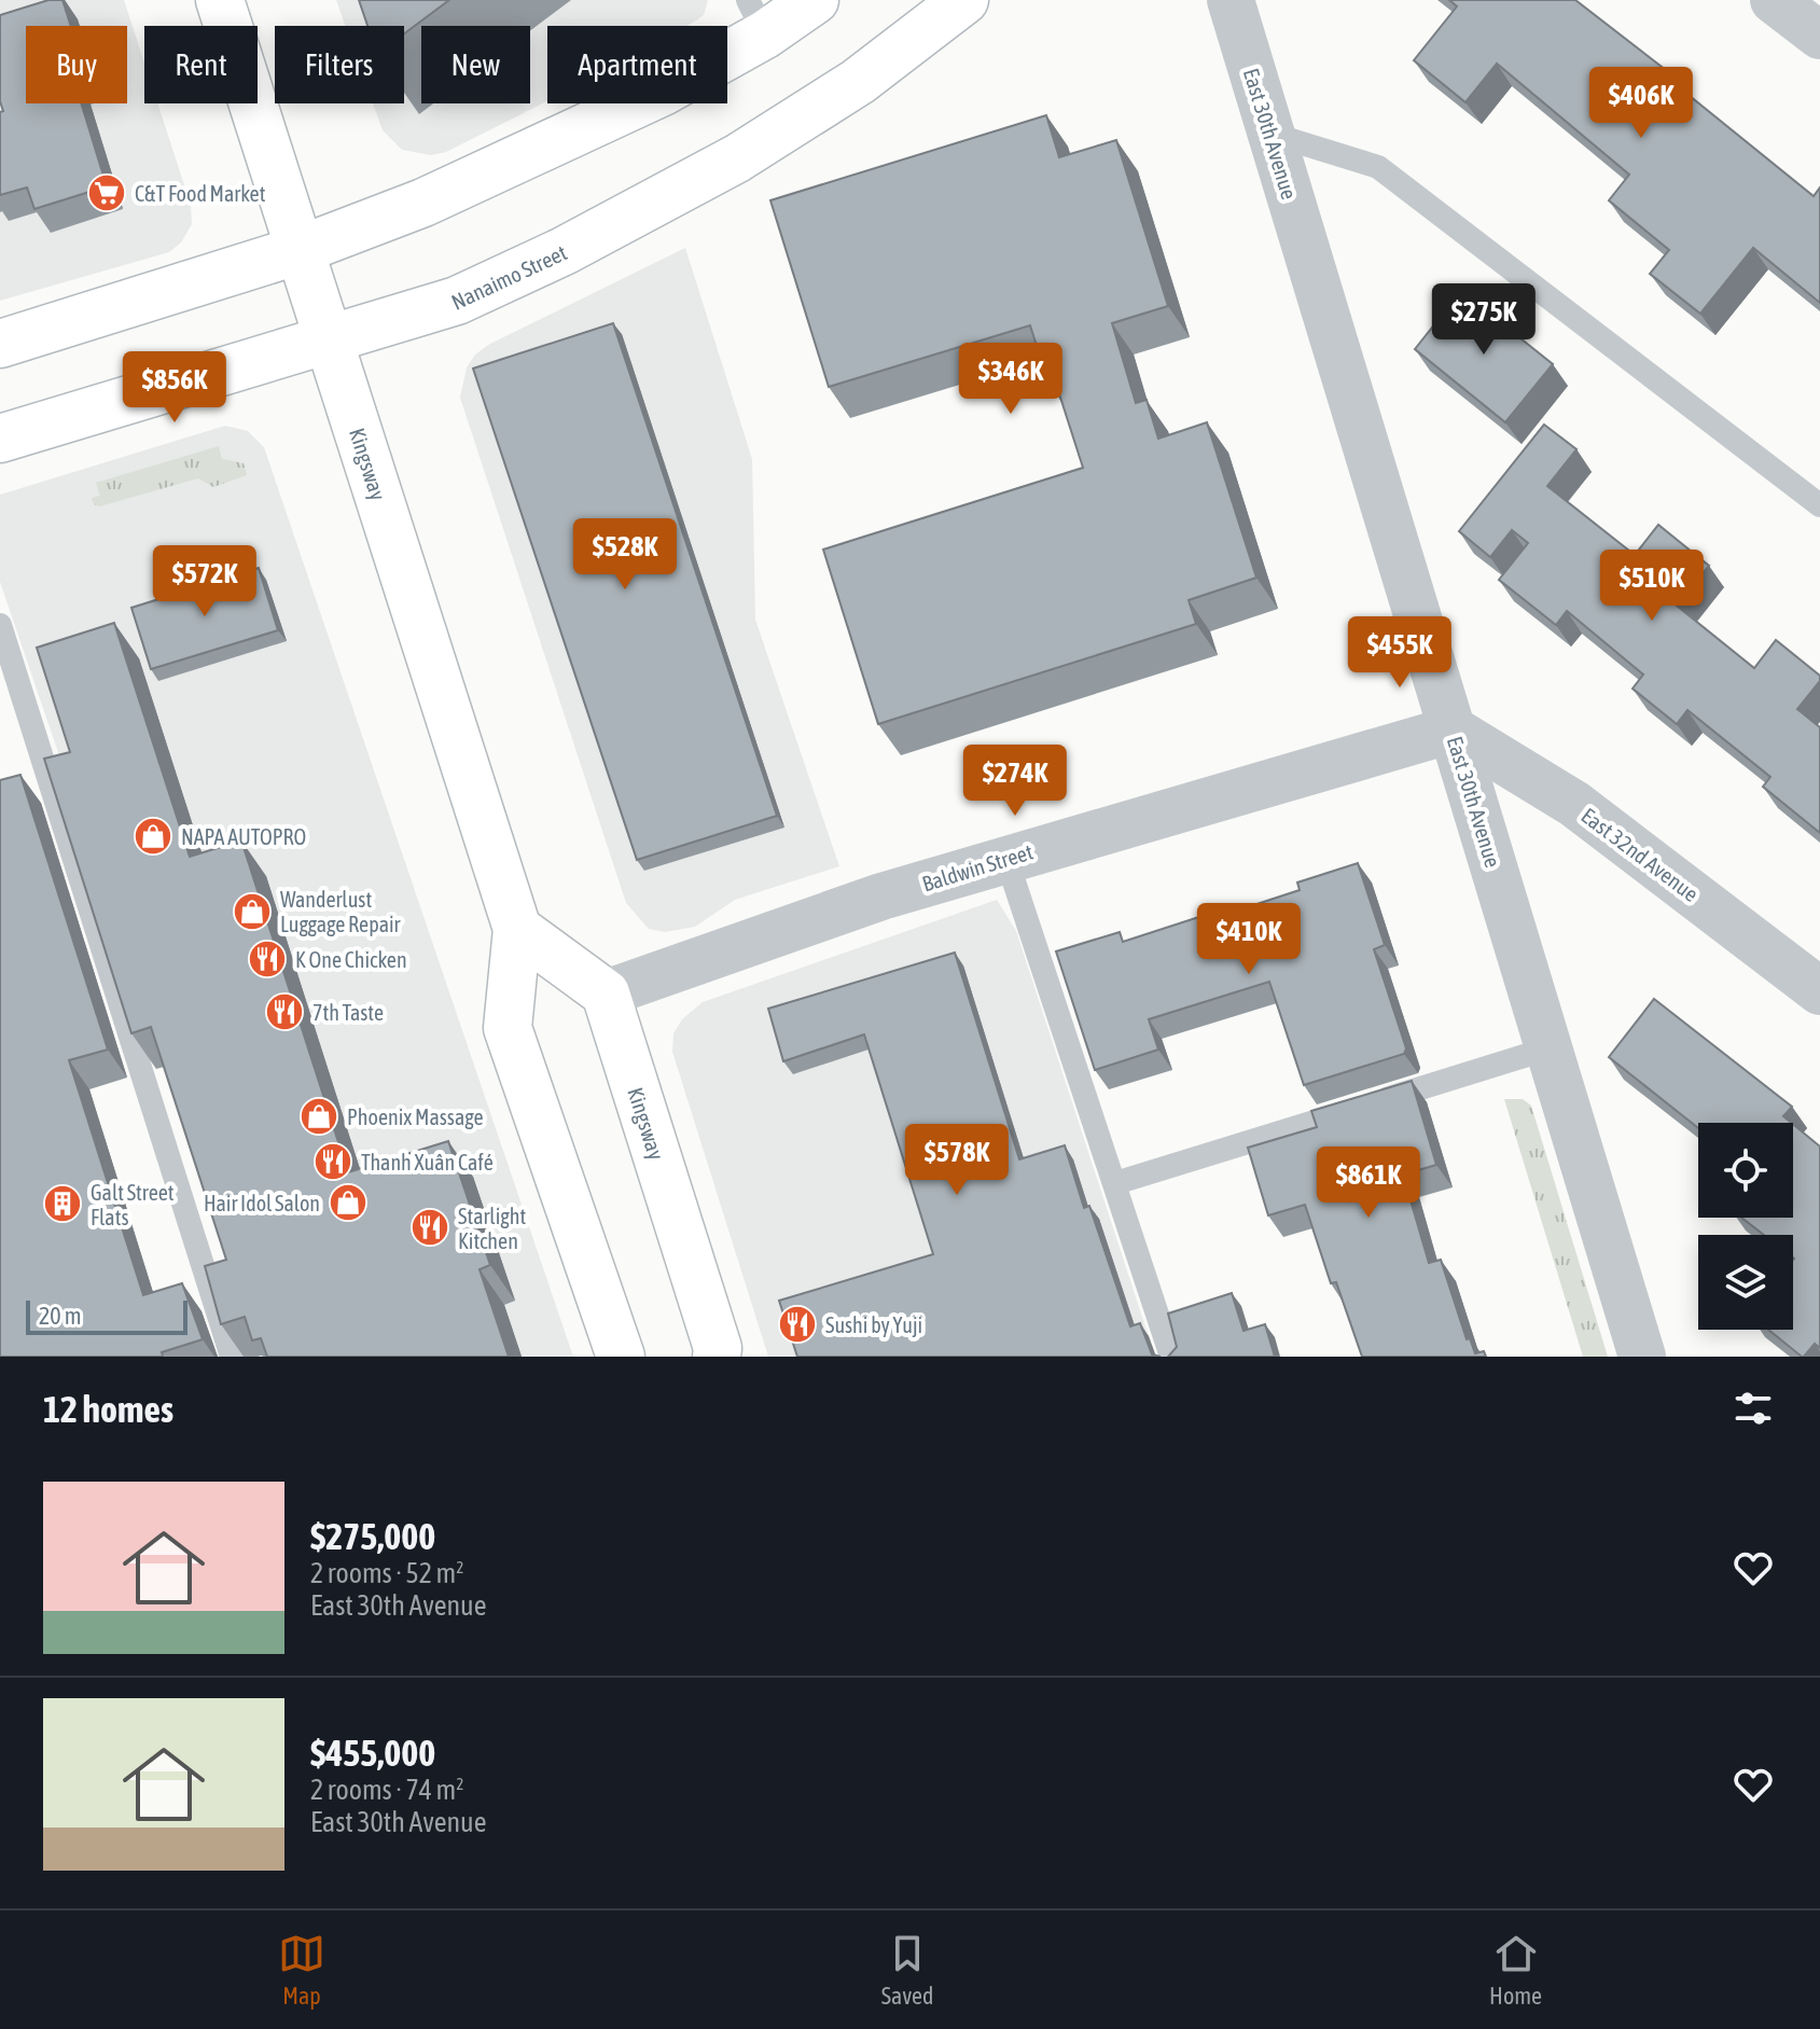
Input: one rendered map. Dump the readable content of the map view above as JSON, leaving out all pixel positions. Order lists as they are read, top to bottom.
{
  "streets": {
    "main road": ["Nanaimo Street", "Kingsway"],
    "street": ["East 30th Avenue", "East 32nd Avenue", "Baldwin Street"]
  },
  "crossings": [
    ["East 30th Avenue", "East 32nd Avenue"],
    ["East 30th Avenue", "Baldwin Street"],
    ["Nanaimo Street", "Kingsway"],
    ["Kingsway", "Baldwin Street"],
    ["East 32nd Avenue", "Baldwin Street"]
  ],
  "places": {
    "supermarket": ["C&T Food Market"],
    "shop": [
      "NAPA AUTOPRO",
      "Wanderlust Luggage Repair",
      "Phoenix Massage",
      "Hair Idol Salon"
    ],
    "restaurant": [
      "K One Chicken",
      "7th Taste",
      "Thanh Xuân Café",
      "Starlight Kitchen",
      "Sushi by Yuji"
    ],
    "building": ["Galt Street Flats"]
  },
  "scale_bar": "20 m",
  "page": {
    "chip": [
      "Buy",
      "Rent",
      "Filters",
      "New",
      "Apartment"
    ],
    "price": [
      "$406K",
      "$275K",
      "$346K",
      "$856K",
      "$528K",
      "$572K",
      "$510K",
      "$455K",
      "$274K",
      "$410K",
      "$578K",
      "$861K"
    ],
    "scale": "20 m",
    "heading": "12 homes",
    "list": [
      {
        "name": "$275,000",
        "note": "2 rooms · 52 m² · East 30th Avenue"
      },
      {
        "name": "$455,000",
        "note": "2 rooms · 74 m² · East 30th Avenue"
      }
    ],
    "tabs": ["Map", "Saved", "Home"]
  }
}
